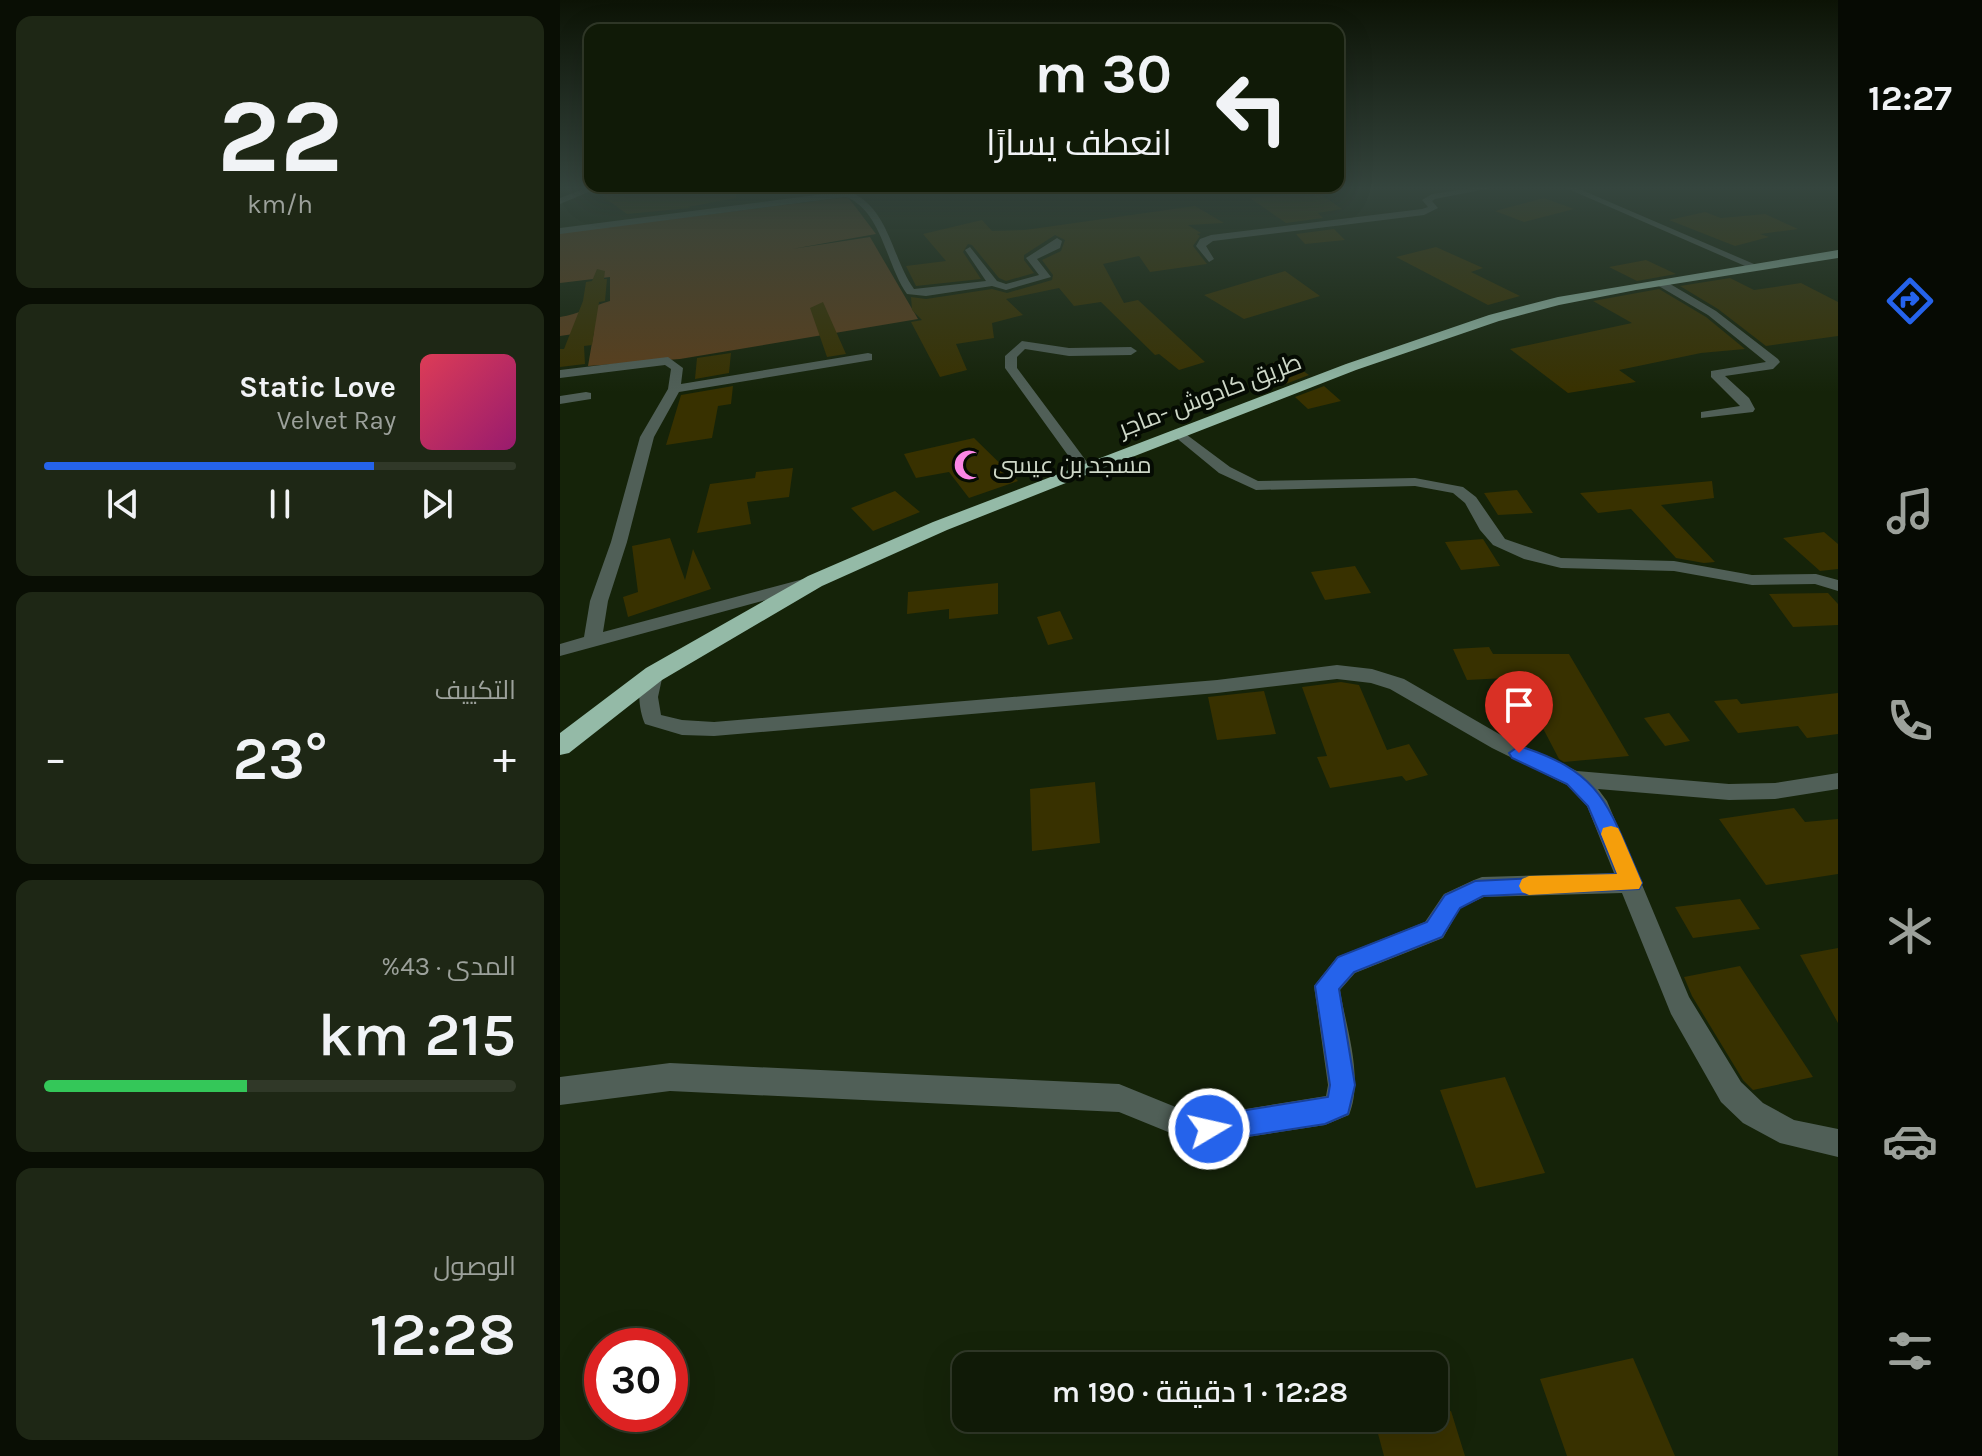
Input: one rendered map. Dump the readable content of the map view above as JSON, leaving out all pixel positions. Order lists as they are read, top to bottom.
{
  "streets": {
    "highway": ["طريق كادوش -ماجر"]
  },
  "places": {
    "mosque": ["مسجد بن عيسى"]
  },
  "page": {
    "tabs": "12:27",
    "tile": [
      ["22", "km/h"],
      "التكييف",
      ["المدى · 43%", "215 km"],
      ["الوصول", "12:28"]
    ],
    "turn": ["30 m", "انعطف يسارًا"],
    "song": ["Static Love", "Velvet Ray"],
    "heat": ["−", "23°", "+"],
    "limit": "30",
    "trip": "12:28 · 1 دقيقة · 190 m"
  }
}
